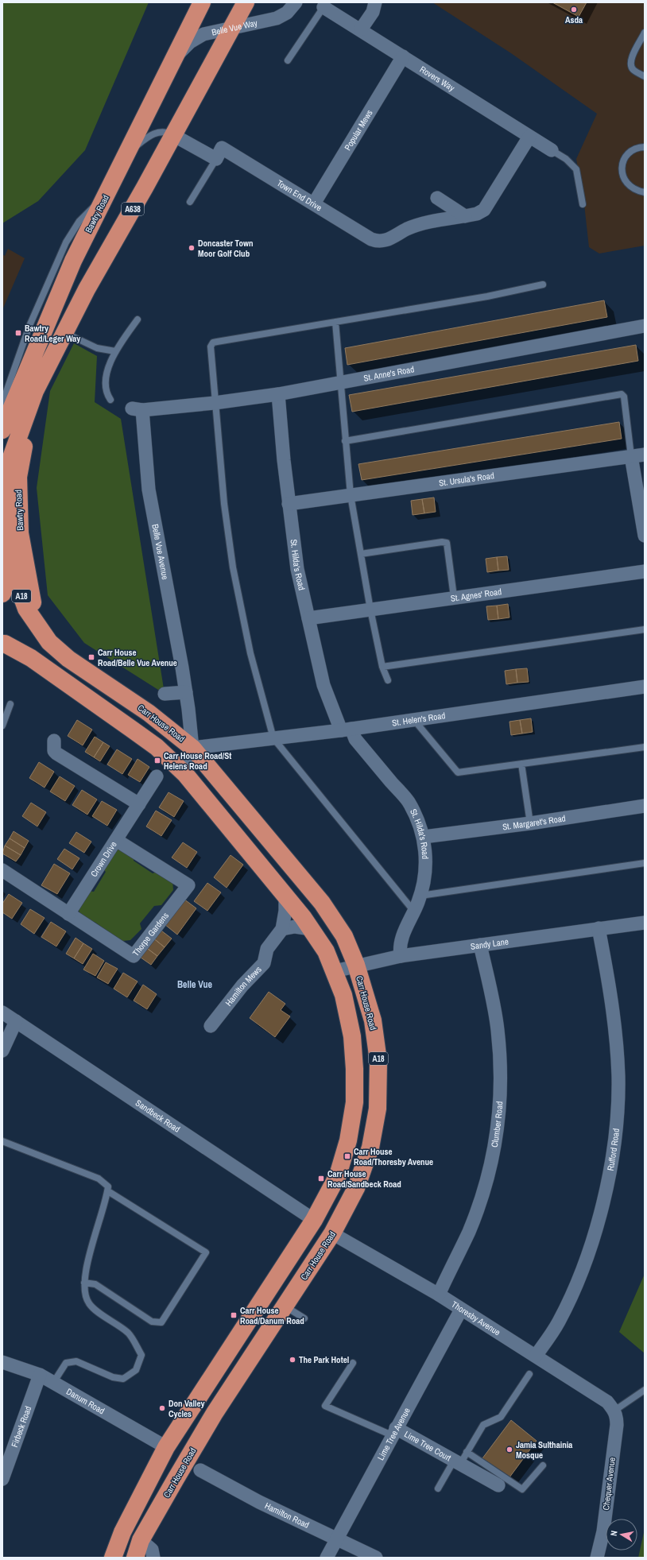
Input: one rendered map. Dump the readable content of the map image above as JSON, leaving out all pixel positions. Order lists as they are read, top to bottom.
{
  "streets": {
    "highway": [
      "A638",
      "Bawtry Road",
      "A18",
      "Carr House Road"
    ],
    "street": [
      "Belle Vue Way",
      "Rovers Way",
      "Popular Mews",
      "Town End Drive",
      "St. Anne's Road",
      "St. Ursula's Road",
      "Belle Vue Avenue",
      "St. Hilda's Road",
      "St. Agnes' Road",
      "St. Helen's Road",
      "St. Margaret's Road",
      "Crown Drive",
      "Thorpe Gardens",
      "Sandy Lane",
      "Hamilton Mews",
      "Sandbeck Road",
      "Clumber Road",
      "Rufford Road",
      "Thoresby Avenue",
      "Danum Road",
      "Firbeck Road",
      "Lime Tree Avenue",
      "Lime Tree Court",
      "Chequer Avenue",
      "Hamilton Road"
    ]
  },
  "crossings": [
    ["Belle Vue Way", "Bawtry Road"],
    ["Rovers Way", "Popular Mews"],
    ["Rovers Way", "Town End Drive"],
    ["Popular Mews", "Town End Drive"],
    ["Bawtry Road", "Carr House Road"],
    ["St. Anne's Road", "Belle Vue Avenue"],
    ["St. Anne's Road", "St. Hilda's Road"],
    ["St. Ursula's Road", "St. Hilda's Road"],
    ["Belle Vue Avenue", "St. Helen's Road"],
    ["Belle Vue Avenue", "Carr House Road"],
    ["St. Hilda's Road", "St. Agnes' Road"],
    ["St. Hilda's Road", "St. Helen's Road"],
    ["St. Hilda's Road", "St. Margaret's Road"],
    ["St. Hilda's Road", "Sandy Lane"],
    ["St. Helen's Road", "Carr House Road"],
    ["Carr House Road", "Sandy Lane"],
    ["Carr House Road", "Thoresby Avenue"],
    ["Crown Drive", "Thorpe Gardens"],
    ["Sandy Lane", "Clumber Road"],
    ["Sandy Lane", "Rufford Road"],
    ["Clumber Road", "Thoresby Avenue"],
    ["Rufford Road", "Thoresby Avenue"],
    ["Thoresby Avenue", "Lime Tree Avenue"],
    ["Thoresby Avenue", "Chequer Avenue"],
    ["Danum Road", "Firbeck Road"],
    ["Lime Tree Avenue", "Lime Tree Court"],
    ["Lime Tree Avenue", "Hamilton Road"]
  ],
  "districts": ["Belle Vue"],
  "places": {
    "other": [
      "Asda",
      "Doncaster Town Moor Golf Club",
      "The Park Hotel",
      "Don Valley Cycles",
      "Jamia Sulthainia Mosque"
    ],
    "transit": [
      "Bawtry Road/Leger Way",
      "Carr House Road/Belle Vue Avenue",
      "Carr House Road/St Helens Road",
      "Carr House Road/Thoresby Avenue",
      "Carr House Road/Sandbeck Road",
      "Carr House Road/Danum Road"
    ]
  },
  "north": "left"
}
